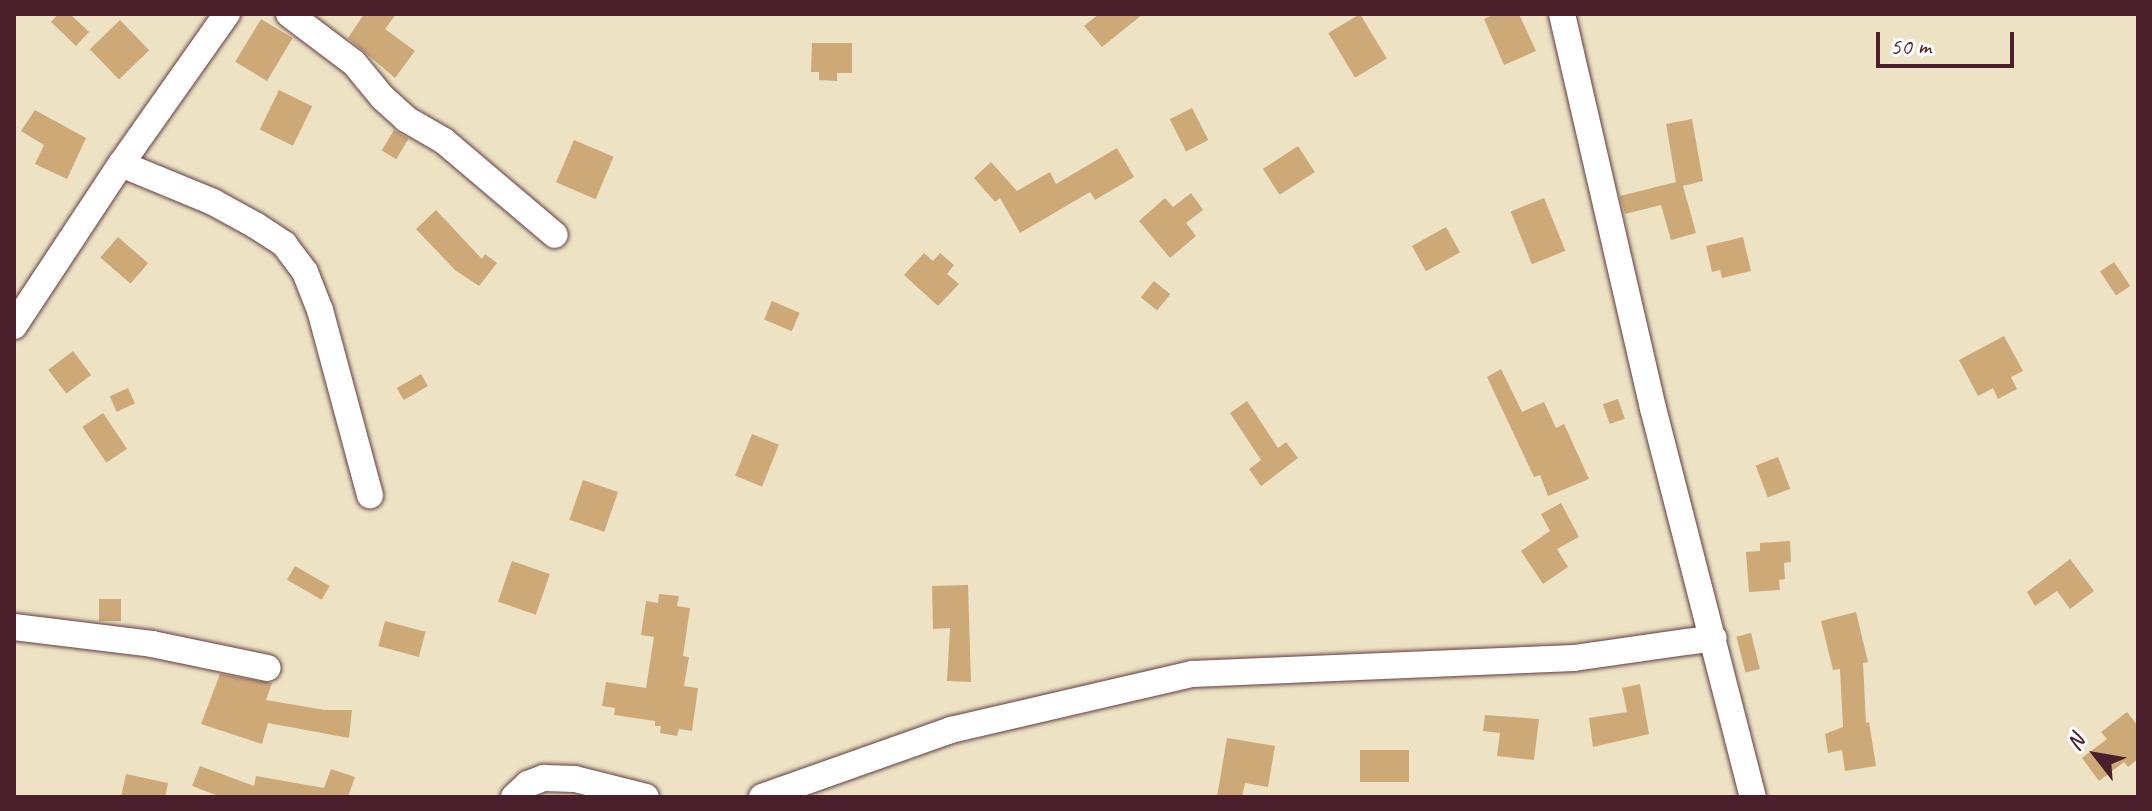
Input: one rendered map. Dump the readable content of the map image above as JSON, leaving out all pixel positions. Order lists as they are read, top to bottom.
{
  "scale_bar": "50 m",
  "north": "top left"
}
